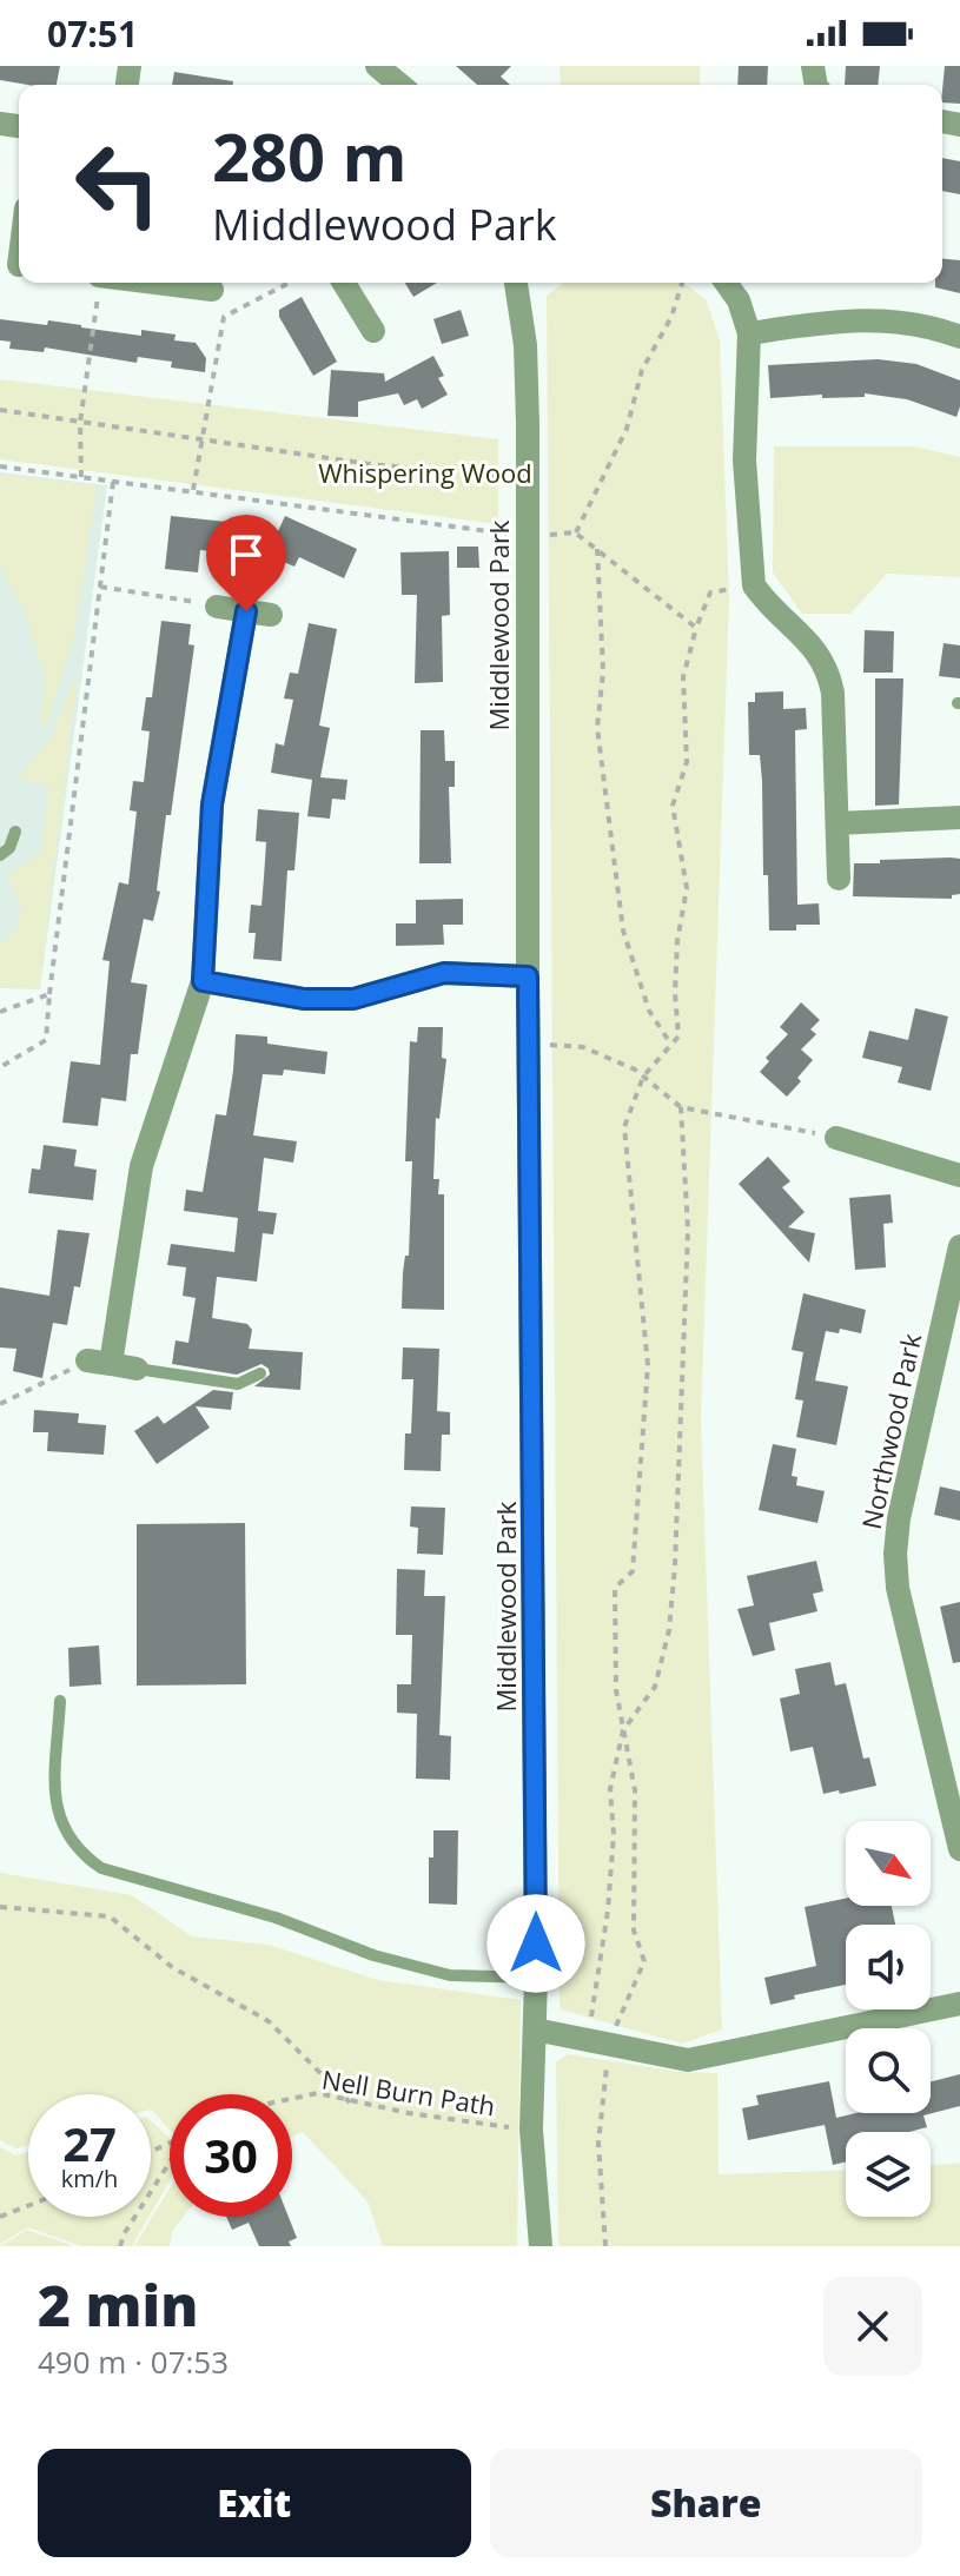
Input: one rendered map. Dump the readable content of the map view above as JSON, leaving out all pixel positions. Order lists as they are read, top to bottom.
{
  "streets": {
    "street": ["Middlewood Park", "Northwood Park"],
    "path": ["Nell Burn Path"]
  },
  "crossings": [
    ["Middlewood Park", "Nell Burn Path"]
  ],
  "parks": ["Whispering Wood"],
  "north": "bottom right",
  "page": {
    "status": "07:51",
    "turn": ["280 m", "Middlewood Park"],
    "speed": "27 km/h",
    "limit": "30",
    "heading": ["2 min", "490 m · 07:53"],
    "buttons": ["Exit", "Share"]
  }
}
